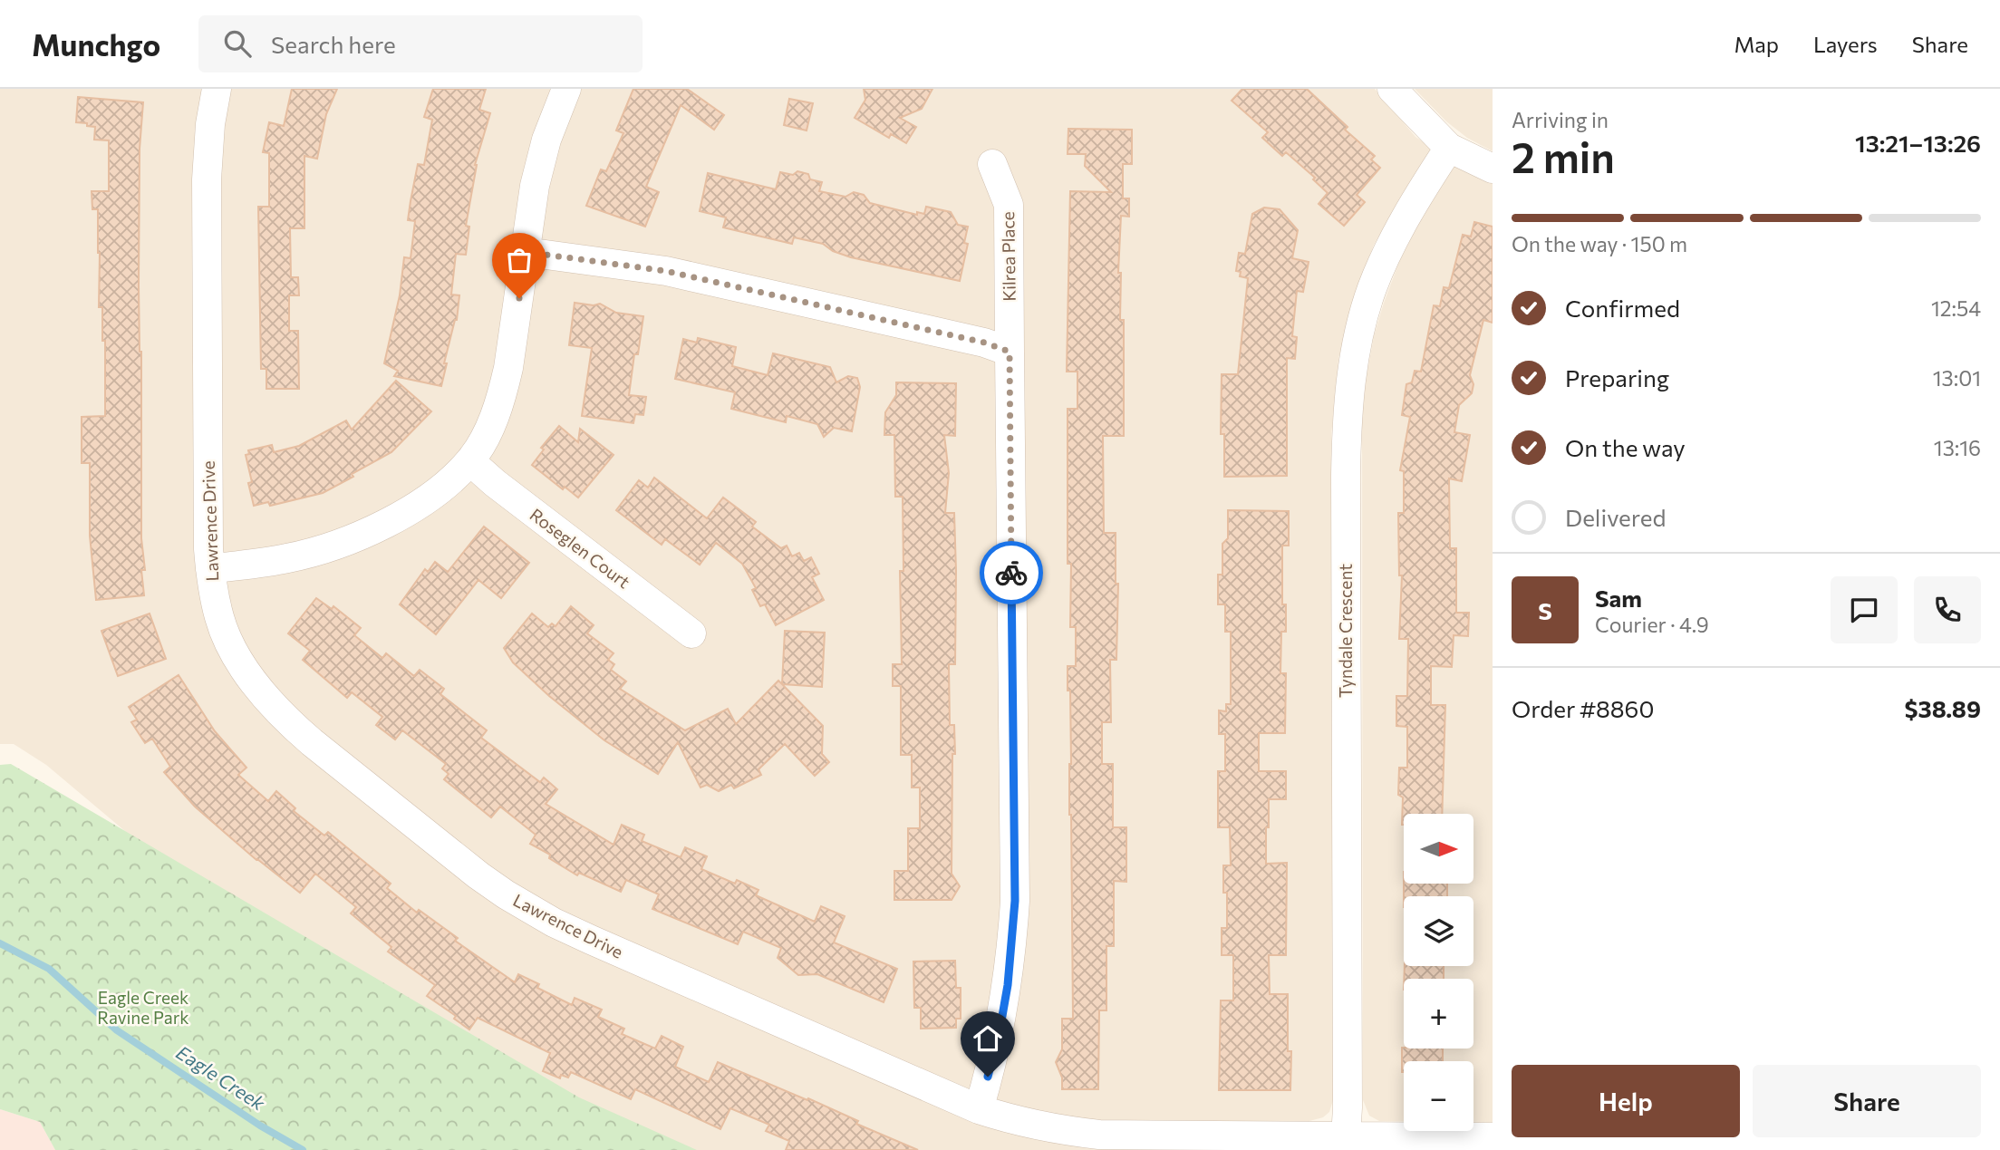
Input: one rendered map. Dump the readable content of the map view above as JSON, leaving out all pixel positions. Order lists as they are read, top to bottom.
{
  "streets": {
    "street": [
      "Kilrea Place",
      "Lawrence Drive",
      "Roseglen Court",
      "Tyndale Crescent"
    ]
  },
  "crossings": [
    ["Kilrea Place", "Lawrence Drive"],
    ["Lawrence Drive", "Tyndale Crescent"]
  ],
  "water": ["Eagle Creek"],
  "parks": ["Eagle Creek Ravine Park"],
  "north": "right",
  "page": {
    "header": "Munchgo",
    "search": "Search here",
    "nav": ["Map", "Layers", "Share"],
    "heading": ["2 min", "Arriving in", "13:21–13:26"],
    "panel": [
      "Sam",
      "Courier · 4.9",
      "Order #8860",
      "$38.89"
    ],
    "bar": "On the way · 150 m",
    "list": [
      ["Confirmed", "12:54"],
      ["Preparing", "13:01"],
      ["On the way", "13:16"],
      "Delivered"
    ],
    "round": "S",
    "map_buttons": ["+", "−"],
    "buttons": ["Help", "Share"]
  }
}
